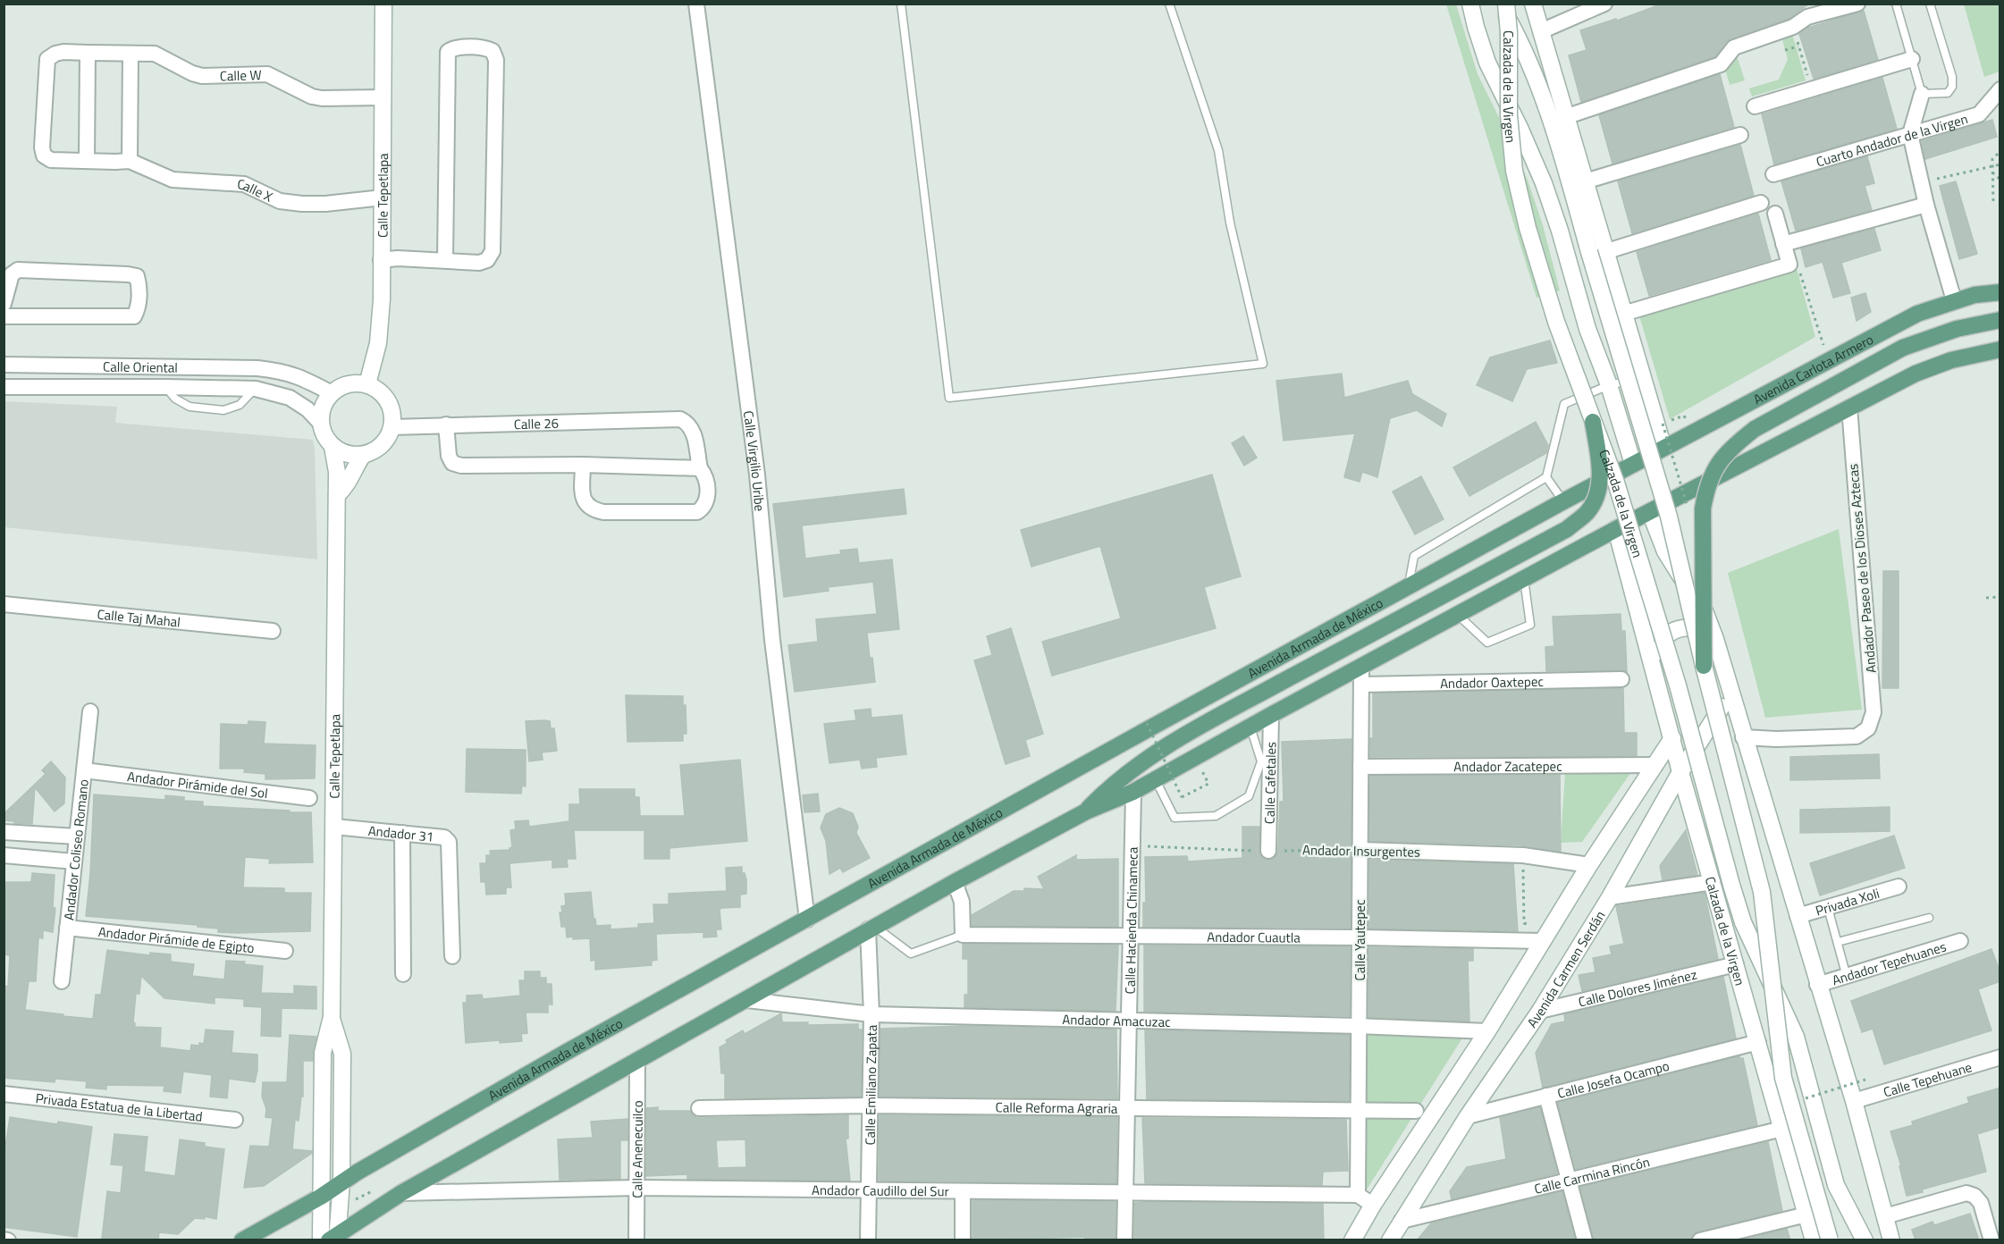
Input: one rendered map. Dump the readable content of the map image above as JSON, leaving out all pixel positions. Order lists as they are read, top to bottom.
{
  "streets": {
    "main road": ["Avenida Carlota Armero", "Avenida Armada de México"],
    "street": [
      "Calle W",
      "Calzada de la Virgen",
      "Cuarto Andador de la Virgen",
      "Calle X",
      "Calle Tepetlapa",
      "Calle Oriental",
      "Calle 26",
      "Calle Virgilio Uribe",
      "Andador Paseo de los Dioses Aztecas",
      "Calle Taj Mahal",
      "Andador Oaxtepec",
      "Andador Zacatepec",
      "Calle Cafetales",
      "Andador Pirámide del Sol",
      "Andador 31",
      "Andador Coliseo Romano",
      "Andador Insurgentes",
      "Privada Xoli",
      "Calle Hacienda Chinameca",
      "Andador Cuautla",
      "Andador Pirámide de Egipto",
      "Calle Yautepec",
      "Andador Tepehuanes",
      "Avenida Carmen Serdán",
      "Calle Dolores Jiménez",
      "Andador Amacuzac",
      "Calle Tepehuane",
      "Calle Josefa Ocampo",
      "Calle Emiliano Zapata",
      "Privada Estatua de la Libertad",
      "Calle Reforma Agraria",
      "Calle Anenecuilco",
      "Calle Carmina Rincón",
      "Andador Caudillo del Sur"
    ]
  },
  "crossings": [
    ["Calle W", "Calle Tepetlapa"],
    ["Calzada de la Virgen", "Avenida Carlota Armero"],
    ["Calzada de la Virgen", "Andador Paseo de los Dioses Aztecas"],
    ["Calzada de la Virgen", "Privada Xoli"],
    ["Calzada de la Virgen", "Andador Tepehuanes"],
    ["Calzada de la Virgen", "Avenida Carmen Serdán"],
    ["Calzada de la Virgen", "Calle Dolores Jiménez"],
    ["Calzada de la Virgen", "Calle Tepehuane"],
    ["Calzada de la Virgen", "Calle Josefa Ocampo"],
    ["Calzada de la Virgen", "Calle Carmina Rincón"],
    ["Calle X", "Calle Tepetlapa"],
    ["Calle Tepetlapa", "Calle Oriental"],
    ["Calle Tepetlapa", "Calle 26"],
    ["Calle Tepetlapa", "Avenida Armada de México"],
    ["Calle Tepetlapa", "Andador 31"],
    ["Calle Oriental", "Calle 26"],
    ["Avenida Carlota Armero", "Avenida Armada de México"],
    ["Calle Virgilio Uribe", "Avenida Armada de México"],
    ["Andador Oaxtepec", "Calle Yautepec"],
    ["Andador Zacatepec", "Calle Yautepec"],
    ["Calle Cafetales", "Andador Insurgentes"],
    ["Andador Pirámide del Sol", "Andador Coliseo Romano"],
    ["Andador Coliseo Romano", "Andador Pirámide de Egipto"],
    ["Andador Insurgentes", "Calle Hacienda Chinameca"],
    ["Andador Insurgentes", "Calle Yautepec"],
    ["Calle Hacienda Chinameca", "Andador Cuautla"],
    ["Calle Hacienda Chinameca", "Andador Amacuzac"],
    ["Calle Hacienda Chinameca", "Calle Reforma Agraria"],
    ["Calle Hacienda Chinameca", "Andador Caudillo del Sur"],
    ["Andador Cuautla", "Calle Yautepec"],
    ["Andador Cuautla", "Calle Emiliano Zapata"],
    ["Calle Yautepec", "Andador Amacuzac"],
    ["Calle Yautepec", "Calle Reforma Agraria"],
    ["Calle Yautepec", "Andador Caudillo del Sur"],
    ["Avenida Carmen Serdán", "Calle Dolores Jiménez"],
    ["Avenida Carmen Serdán", "Calle Josefa Ocampo"],
    ["Avenida Carmen Serdán", "Calle Carmina Rincón"],
    ["Andador Amacuzac", "Calle Emiliano Zapata"],
    ["Calle Emiliano Zapata", "Calle Reforma Agraria"],
    ["Calle Emiliano Zapata", "Andador Caudillo del Sur"],
    ["Calle Anenecuilco", "Andador Caudillo del Sur"]
  ]
}
